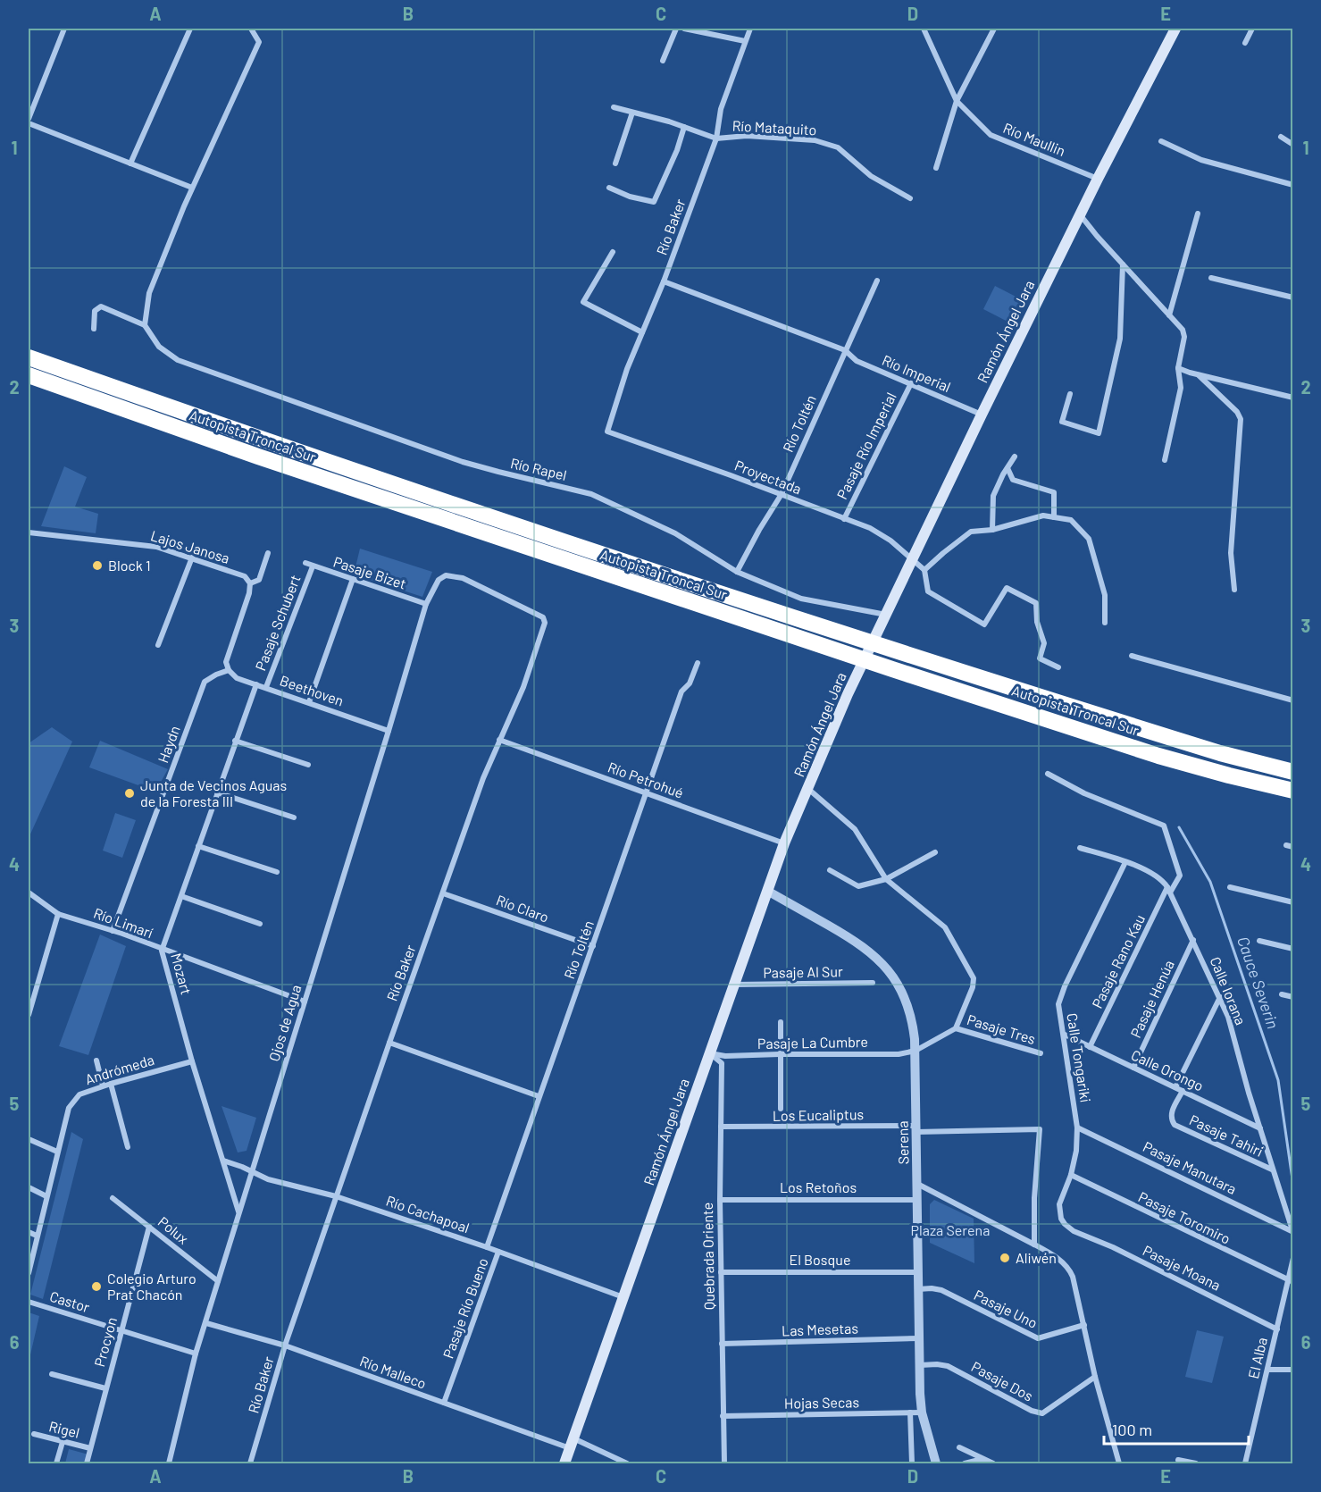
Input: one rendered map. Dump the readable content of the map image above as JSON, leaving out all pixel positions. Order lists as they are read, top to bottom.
{
  "streets": {
    "highway": ["Autopista Troncal Sur"],
    "main road": ["Ramón Ángel Jara"],
    "street": [
      "Río Mataquito",
      "Río Maullin",
      "Río Baker",
      "Río Imperial",
      "Río Toltén",
      "Pasaje Río Imperial",
      "Río Rapel",
      "Proyectada",
      "Lajos Janosa",
      "Pasaje Bizet",
      "Pasaje Schubert",
      "Beethoven",
      "Haydn",
      "Río Petrohué",
      "Río Claro",
      "Río Limarí",
      "Pasaje Rano Kau",
      "Pasaje Al Sur",
      "Mozart",
      "Calle Iorana",
      "Pasaje Henúa",
      "Ojos de Agua",
      "Pasaje Tres",
      "Pasaje La Cumbre",
      "Calle Tongariki",
      "Andrómeda",
      "Calle Orongo",
      "Los Eucaliptus",
      "Pasaje Tahiri",
      "Serena",
      "Pasaje Manutara",
      "Los Retoños",
      "Río Cachapoal",
      "Pasaje Toromiro",
      "Polux",
      "Quebrada Oriente",
      "El Bosque",
      "Pasaje Moana",
      "Castor",
      "Pasaje Río Bueno",
      "Pasaje Uno",
      "Las Mesetas",
      "Procyon",
      "El Alba",
      "Río Malleco",
      "Pasaje Dos",
      "Hojas Secas",
      "Rigel"
    ]
  },
  "crossings": [
    ["Río Mataquito", "Río Baker"],
    ["Río Maullin", "Ramón Ángel Jara"],
    ["Río Baker", "Proyectada"],
    ["Río Baker", "Río Petrohué"],
    ["Río Baker", "Río Claro"],
    ["Río Baker", "Ojos de Agua"],
    ["Río Baker", "Río Cachapoal"],
    ["Río Baker", "Río Malleco"],
    ["Ramón Ángel Jara", "Río Imperial"],
    ["Ramón Ángel Jara", "Río Rapel"],
    ["Ramón Ángel Jara", "Proyectada"],
    ["Ramón Ángel Jara", "Río Petrohué"],
    ["Ramón Ángel Jara", "Pasaje Al Sur"],
    ["Ramón Ángel Jara", "Pasaje La Cumbre"],
    ["Ramón Ángel Jara", "Serena"],
    ["Ramón Ángel Jara", "Río Cachapoal"],
    ["Ramón Ángel Jara", "Quebrada Oriente"],
    ["Ramón Ángel Jara", "Río Malleco"],
    ["Río Imperial", "Río Toltén"],
    ["Río Imperial", "Pasaje Río Imperial"],
    ["Río Toltén", "Río Rapel"],
    ["Río Toltén", "Proyectada"],
    ["Río Toltén", "Río Petrohué"],
    ["Río Toltén", "Río Claro"],
    ["Río Toltén", "Río Cachapoal"],
    ["Pasaje Río Imperial", "Proyectada"],
    ["Pasaje Bizet", "Pasaje Schubert"],
    ["Pasaje Bizet", "Ojos de Agua"],
    ["Pasaje Schubert", "Beethoven"],
    ["Beethoven", "Haydn"],
    ["Beethoven", "Mozart"],
    ["Beethoven", "Ojos de Agua"],
    ["Haydn", "Río Limarí"],
    ["Río Limarí", "Mozart"],
    ["Río Limarí", "Ojos de Agua"],
    ["Pasaje Rano Kau", "Calle Iorana"],
    ["Pasaje Rano Kau", "Calle Orongo"],
    ["Mozart", "Ojos de Agua"],
    ["Mozart", "Andrómeda"],
    ["Mozart", "Río Cachapoal"],
    ["Calle Iorana", "Pasaje Henúa"],
    ["Calle Iorana", "Calle Tongariki"],
    ["Calle Iorana", "Calle Orongo"],
    ["Calle Iorana", "Pasaje Tahiri"],
    ["Calle Iorana", "Pasaje Manutara"],
    ["Pasaje Henúa", "Calle Orongo"],
    ["Ojos de Agua", "Río Cachapoal"],
    ["Ojos de Agua", "Polux"],
    ["Ojos de Agua", "Castor"],
    ["Ojos de Agua", "Río Malleco"],
    ["Pasaje La Cumbre", "Serena"],
    ["Pasaje La Cumbre", "Quebrada Oriente"],
    ["Calle Tongariki", "Calle Orongo"],
    ["Calle Tongariki", "Pasaje Manutara"],
    ["Calle Tongariki", "Pasaje Toromiro"],
    ["Calle Tongariki", "Pasaje Moana"],
    ["Calle Orongo", "Pasaje Tahiri"],
    ["Los Eucaliptus", "Serena"],
    ["Los Eucaliptus", "Quebrada Oriente"],
    ["Serena", "Los Retoños"],
    ["Serena", "El Bosque"],
    ["Serena", "Pasaje Uno"],
    ["Serena", "Las Mesetas"],
    ["Serena", "Pasaje Dos"],
    ["Serena", "Hojas Secas"],
    ["Los Retoños", "Quebrada Oriente"],
    ["Río Cachapoal", "Pasaje Río Bueno"],
    ["Pasaje Toromiro", "El Alba"],
    ["Polux", "Procyon"],
    ["Quebrada Oriente", "El Bosque"],
    ["Quebrada Oriente", "Las Mesetas"],
    ["Quebrada Oriente", "Hojas Secas"],
    ["Pasaje Moana", "El Alba"],
    ["Castor", "Procyon"],
    ["Pasaje Río Bueno", "Río Malleco"],
    ["Procyon", "Rigel"]
  ],
  "water": ["Cauce Severin"],
  "parks": ["Plaza Serena"],
  "places": [
    "Block 1",
    "Junta de Vecinos Aguas de la Foresta III",
    "Aliwén",
    "Colegio Arturo Prat Chacón"
  ],
  "scale_bar": "100 m",
  "grid": {
    "columns": [
      "A",
      "B",
      "C",
      "D",
      "E"
    ],
    "rows": [
      "1",
      "2",
      "3",
      "4",
      "5",
      "6"
    ]
  }
}
